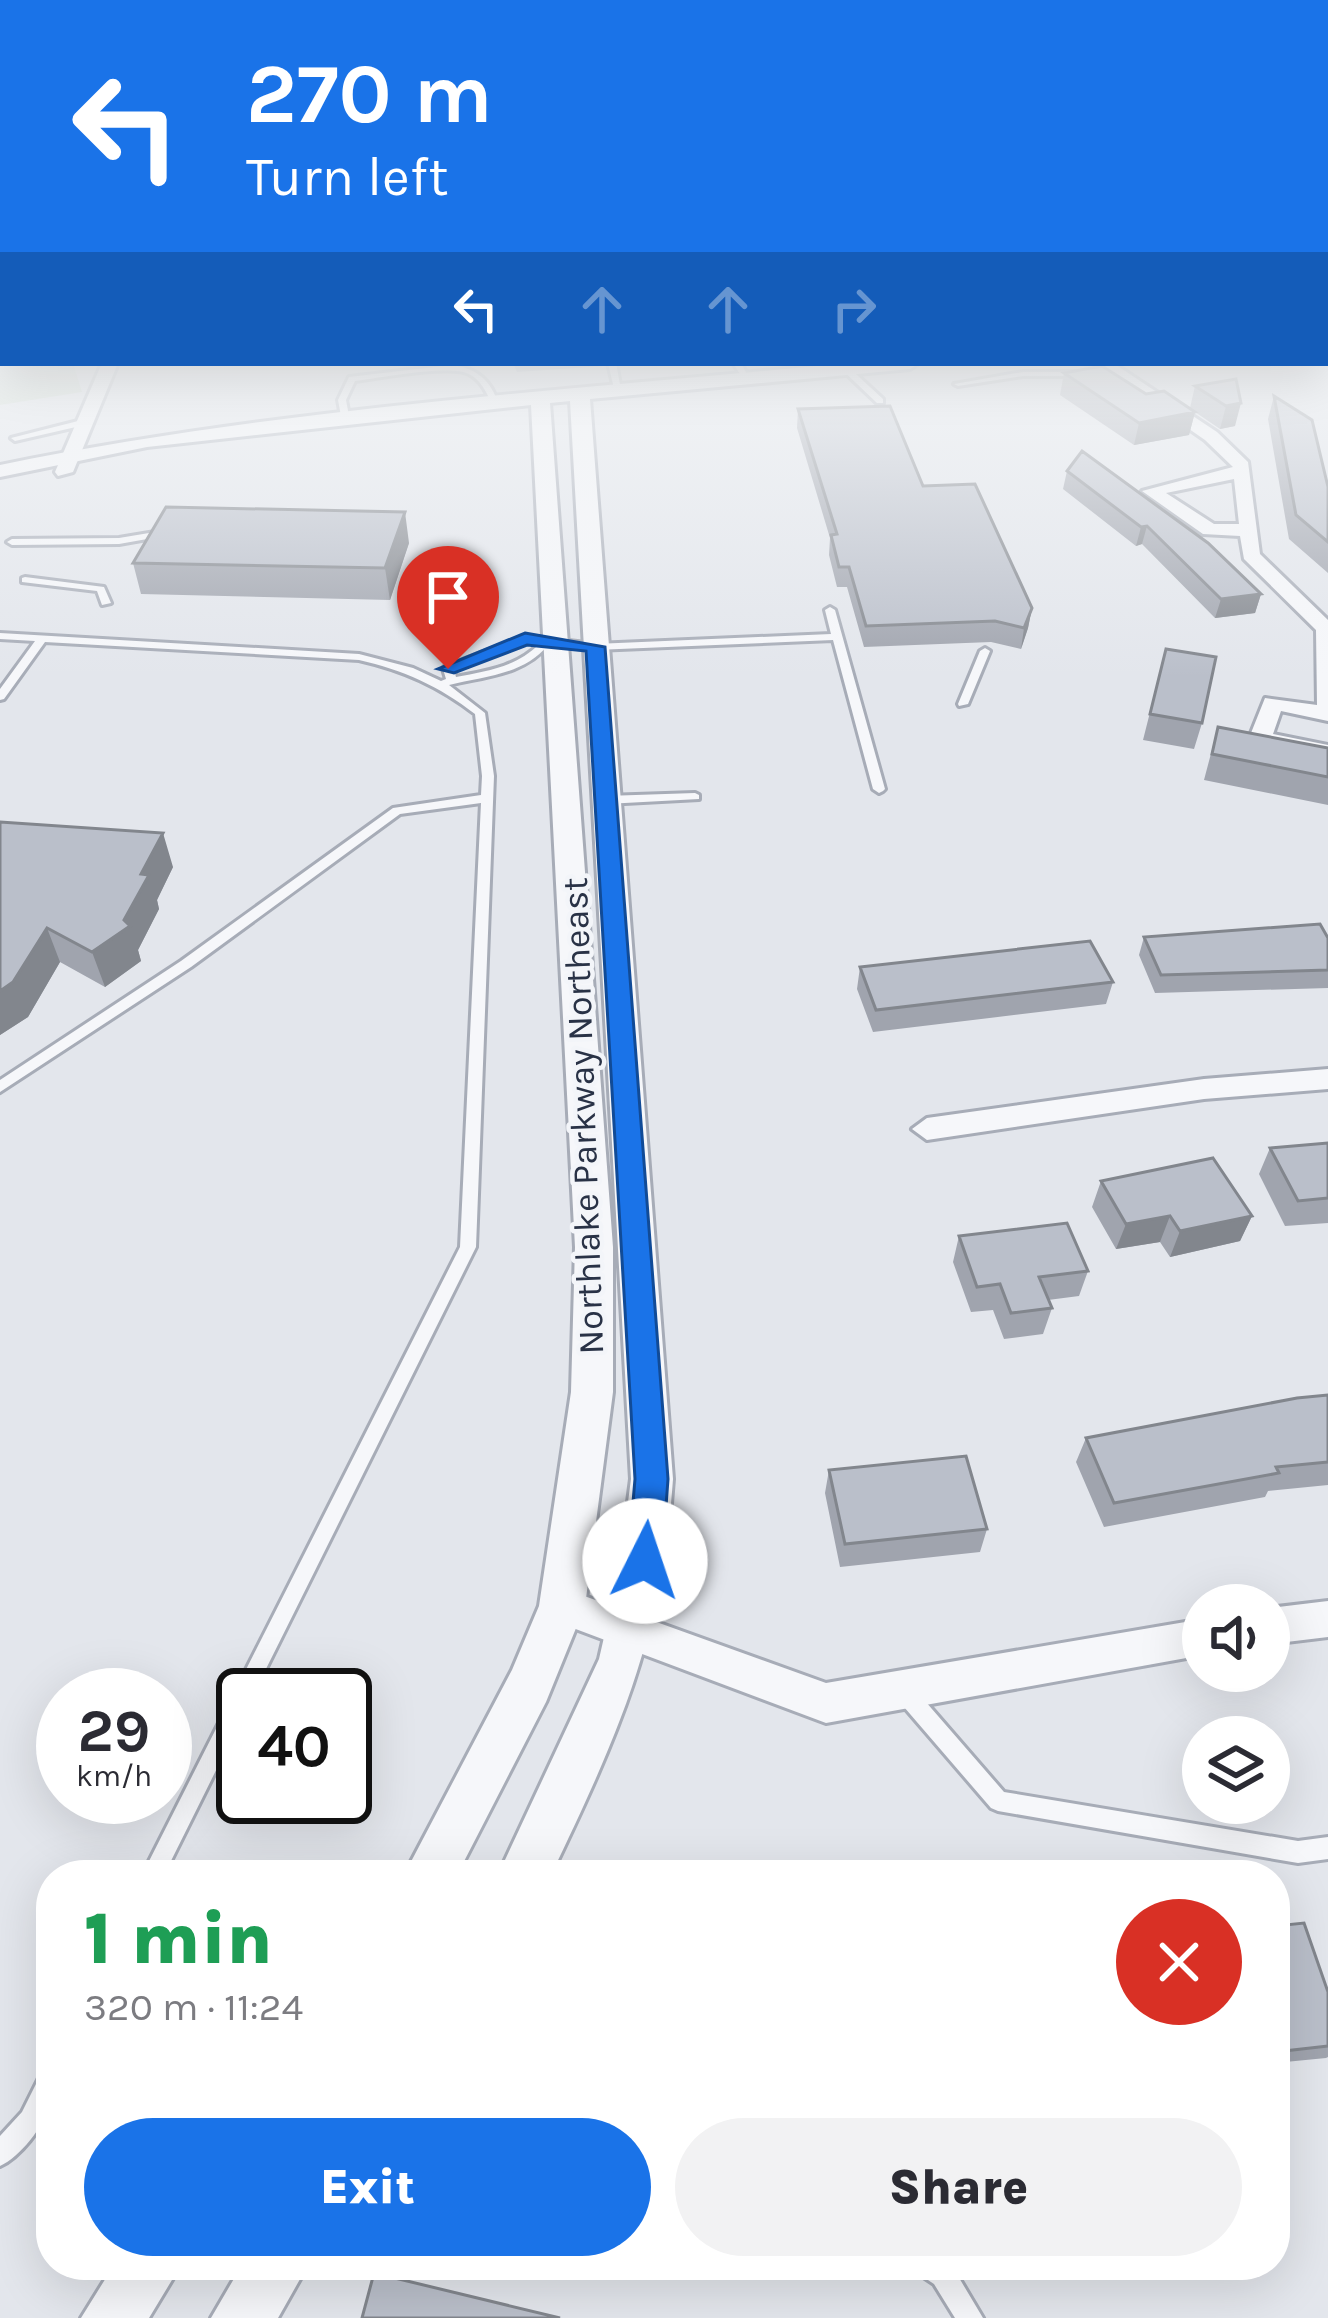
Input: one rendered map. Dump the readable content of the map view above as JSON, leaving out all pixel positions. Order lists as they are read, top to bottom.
{
  "streets": {
    "street": ["Northlake Parkway Northeast"]
  },
  "page": {
    "turn": ["270 m", "Turn left"],
    "speed": "29 km/h",
    "limit": "40",
    "heading": ["1 min", "320 m · 11:24"],
    "buttons": ["Exit", "Share"]
  }
}
